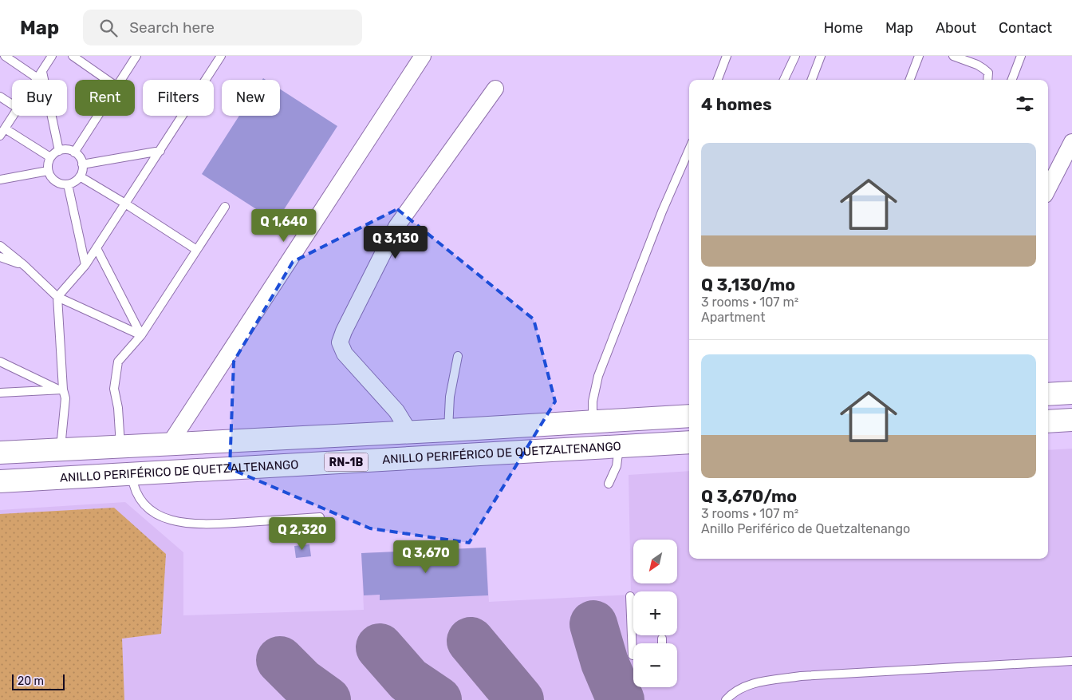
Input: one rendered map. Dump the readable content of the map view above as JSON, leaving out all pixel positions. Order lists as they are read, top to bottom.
{
  "streets": {
    "highway": ["ANILLO PERIFÉRICO DE QUETZALTENANGO", "RN-1B"]
  },
  "scale_bar": "20 m",
  "north": "bottom left",
  "page": {
    "header": "Map",
    "search": "Search here",
    "nav": [
      "Home",
      "Map",
      "About",
      "Contact"
    ],
    "chip": [
      "Buy",
      "Rent",
      "Filters",
      "New"
    ],
    "heading": "4 homes",
    "list": [
      {
        "name": "Q 3,130/mo",
        "note": "3 rooms · 107 m² · Apartment"
      },
      {
        "name": "Q 3,670/mo",
        "note": "3 rooms · 107 m² · Anillo Periférico de Quetzaltenango"
      }
    ],
    "price": [
      "Q 1,640",
      "Q 3,130",
      "Q 2,320",
      "Q 3,670"
    ],
    "map_buttons": ["+", "−"],
    "scale": "20 m"
  }
}
